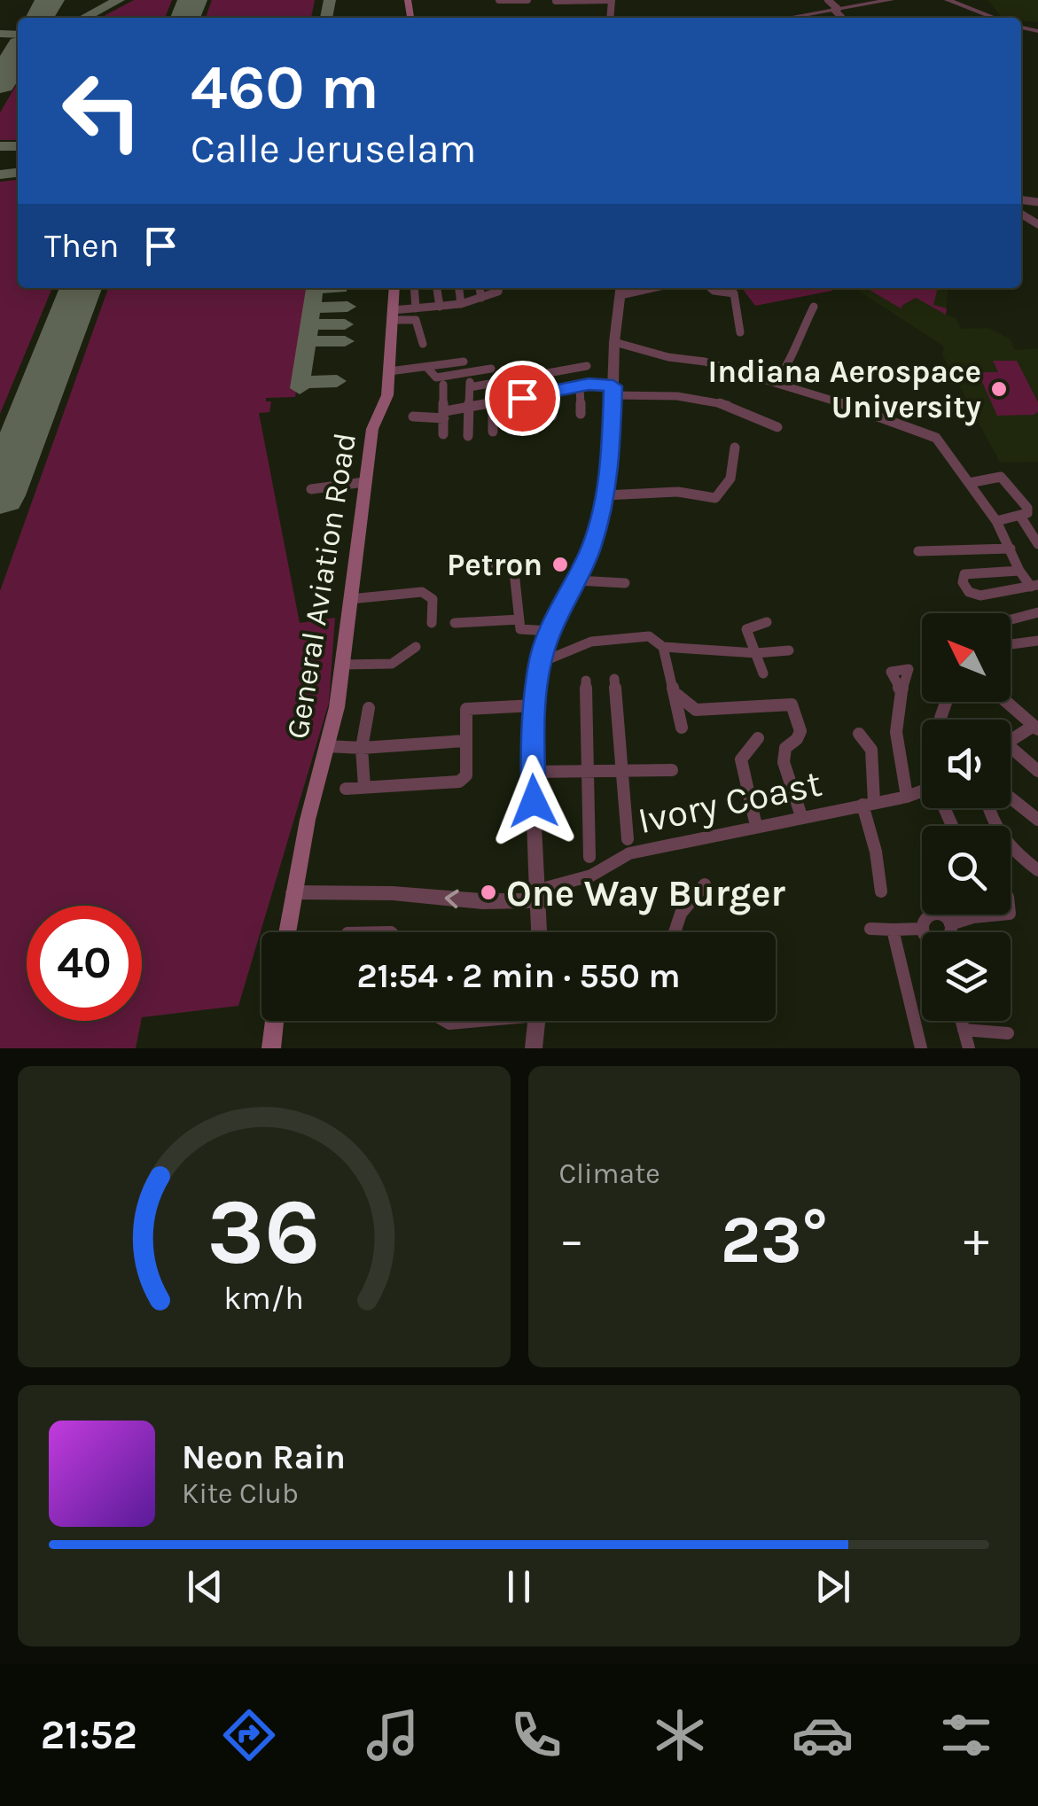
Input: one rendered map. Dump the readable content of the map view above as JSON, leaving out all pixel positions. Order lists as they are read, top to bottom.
{
  "streets": {
    "main road": ["General Aviation Road"],
    "street": ["Ivory Coast"]
  },
  "places": ["Indiana Aerospace University", "Petron", "One Way Burger"],
  "north": "top left",
  "page": {
    "turn": ["460 m", "Calle Jeruselam"],
    "then": "Then",
    "limit": "40",
    "trip": "21:54 · 2 min · 550 m",
    "tile": "Climate",
    "heat": ["−", "23°", "+"],
    "song": ["Neon Rain", "Kite Club"],
    "tabs": "21:52",
    "gauge": ["36", "km/h"]
  }
}
